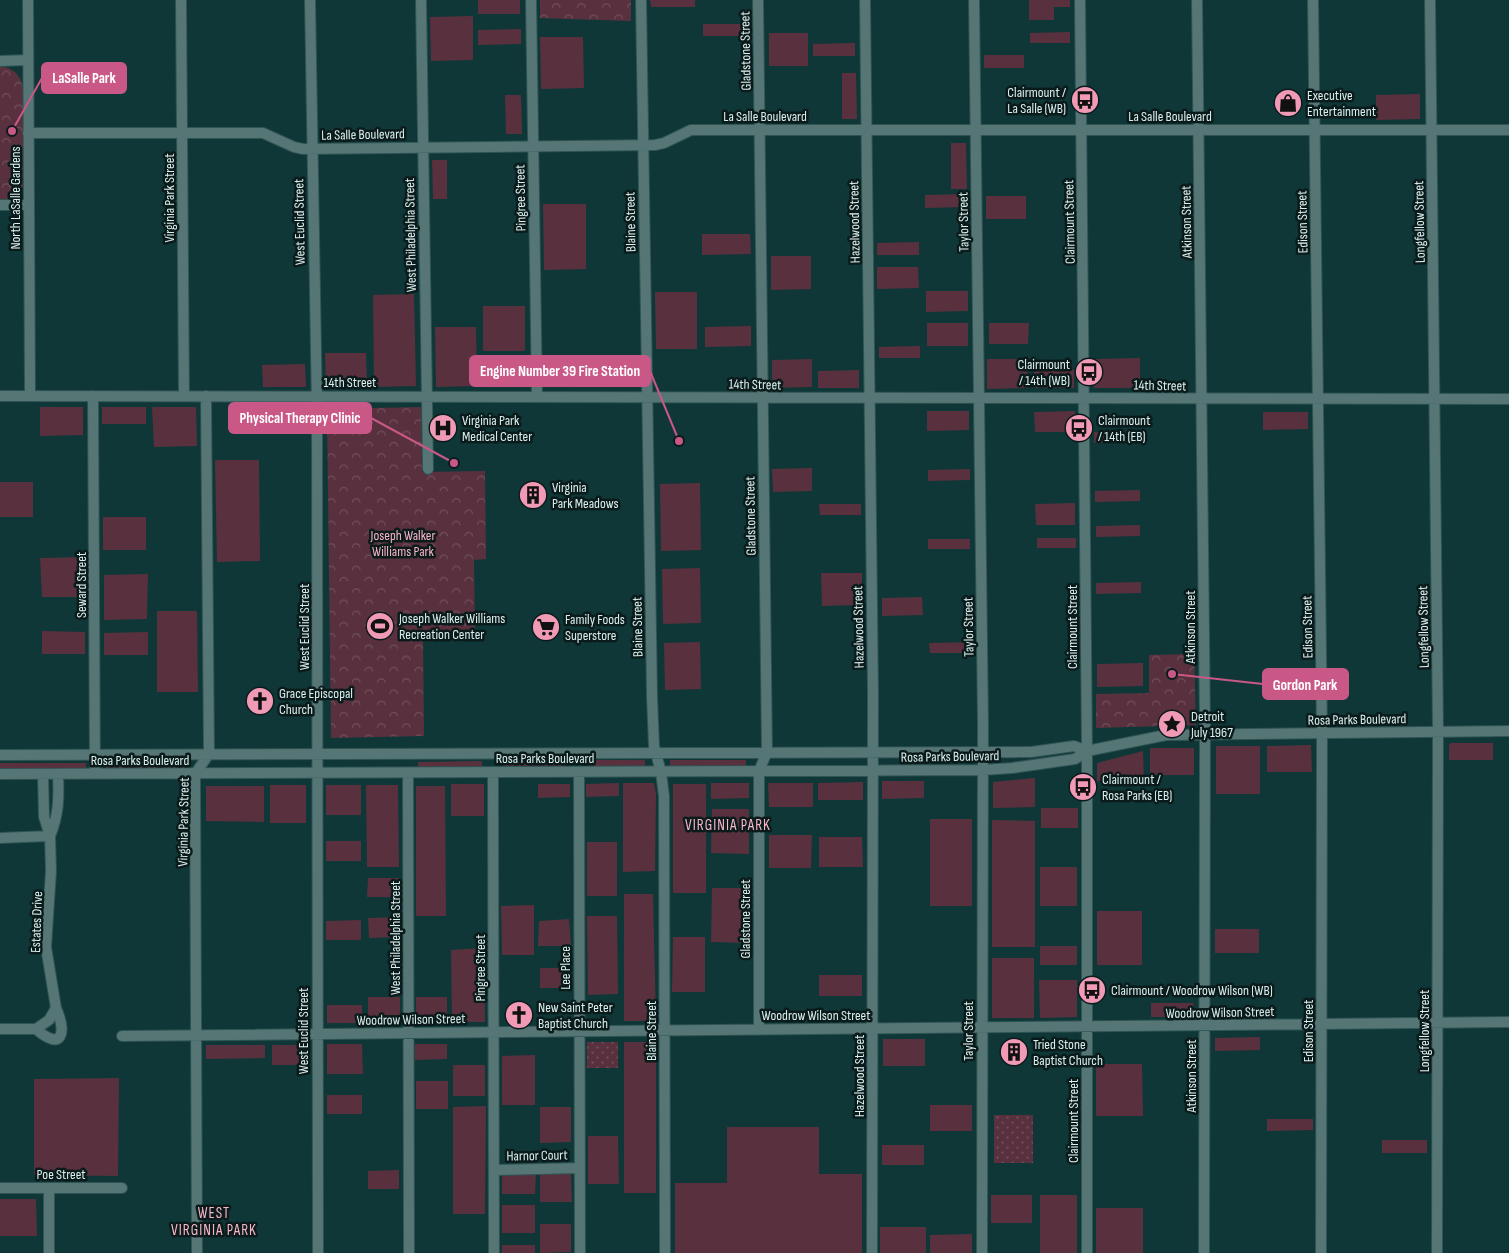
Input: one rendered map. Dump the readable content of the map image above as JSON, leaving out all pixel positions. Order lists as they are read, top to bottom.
{
  "streets": {
    "street": [
      "Gladstone Street",
      "La Salle Boulevard",
      "North LaSalle Gardens",
      "Virginia Park Street",
      "Pingree Street",
      "West Euclid Street",
      "Blaine Street",
      "Hazelwood Street",
      "Taylor Street",
      "Clairmount Street",
      "Atkinson Street",
      "Edison Street",
      "Longfellow Street",
      "West Philadelphia Street",
      "14th Street",
      "Seward Street",
      "Rosa Parks Boulevard",
      "Estates Drive",
      "Lee Place",
      "Woodrow Wilson Street",
      "Harnor Court",
      "Poe Street"
    ]
  },
  "crossings": [
    ["Gladstone Street", "La Salle Boulevard"],
    ["Gladstone Street", "14th Street"],
    ["Gladstone Street", "Rosa Parks Boulevard"],
    ["Gladstone Street", "Woodrow Wilson Street"],
    ["La Salle Boulevard", "North LaSalle Gardens"],
    ["La Salle Boulevard", "Virginia Park Street"],
    ["La Salle Boulevard", "Pingree Street"],
    ["La Salle Boulevard", "West Euclid Street"],
    ["La Salle Boulevard", "Blaine Street"],
    ["La Salle Boulevard", "Hazelwood Street"],
    ["La Salle Boulevard", "Taylor Street"],
    ["La Salle Boulevard", "Clairmount Street"],
    ["La Salle Boulevard", "Atkinson Street"],
    ["La Salle Boulevard", "Edison Street"],
    ["La Salle Boulevard", "Longfellow Street"],
    ["La Salle Boulevard", "West Philadelphia Street"],
    ["North LaSalle Gardens", "14th Street"],
    ["Virginia Park Street", "14th Street"],
    ["Virginia Park Street", "Rosa Parks Boulevard"],
    ["Virginia Park Street", "Woodrow Wilson Street"],
    ["Pingree Street", "14th Street"],
    ["Pingree Street", "Rosa Parks Boulevard"],
    ["Pingree Street", "Woodrow Wilson Street"],
    ["Pingree Street", "Harnor Court"],
    ["West Euclid Street", "14th Street"],
    ["West Euclid Street", "Rosa Parks Boulevard"],
    ["West Euclid Street", "Woodrow Wilson Street"],
    ["Blaine Street", "14th Street"],
    ["Blaine Street", "Rosa Parks Boulevard"],
    ["Blaine Street", "Woodrow Wilson Street"],
    ["Hazelwood Street", "14th Street"],
    ["Hazelwood Street", "Rosa Parks Boulevard"],
    ["Hazelwood Street", "Woodrow Wilson Street"],
    ["Taylor Street", "14th Street"],
    ["Taylor Street", "Rosa Parks Boulevard"],
    ["Taylor Street", "Woodrow Wilson Street"],
    ["Clairmount Street", "14th Street"],
    ["Clairmount Street", "Rosa Parks Boulevard"],
    ["Clairmount Street", "Woodrow Wilson Street"],
    ["Atkinson Street", "14th Street"],
    ["Atkinson Street", "Rosa Parks Boulevard"],
    ["Atkinson Street", "Woodrow Wilson Street"],
    ["Edison Street", "14th Street"],
    ["Edison Street", "Rosa Parks Boulevard"],
    ["Edison Street", "Woodrow Wilson Street"],
    ["Longfellow Street", "14th Street"],
    ["Longfellow Street", "Rosa Parks Boulevard"],
    ["Longfellow Street", "Woodrow Wilson Street"],
    ["West Philadelphia Street", "14th Street"],
    ["West Philadelphia Street", "Rosa Parks Boulevard"],
    ["West Philadelphia Street", "Woodrow Wilson Street"],
    ["14th Street", "Seward Street"],
    ["Seward Street", "Rosa Parks Boulevard"],
    ["Rosa Parks Boulevard", "Estates Drive"],
    ["Rosa Parks Boulevard", "Lee Place"],
    ["Lee Place", "Woodrow Wilson Street"],
    ["Lee Place", "Harnor Court"]
  ],
  "districts": ["VIRGINIA PARK", "WEST VIRGINIA PARK"],
  "parks": ["Joseph Walker Williams Park"],
  "places": {
    "bus stop": [
      "Clairmount / La Salle (WB)",
      "Clairmount / 14th (WB)",
      "Clairmount / 14th (EB)",
      "Clairmount / Rosa Parks (EB)",
      "Clairmount / Woodrow Wilson (WB)"
    ],
    "shop": ["Executive Entertainment"],
    "other": [
      "LaSalle Park",
      "Engine Number 39 Fire Station",
      "Physical Therapy Clinic",
      "Gordon Park"
    ],
    "hospital": ["Virginia Park Medical Center"],
    "building": ["Virginia Park Meadows", "Tried Stone Baptist Church"],
    "sports": ["Joseph Walker Williams Recreation Center"],
    "supermarket": ["Family Foods Superstore"],
    "church": ["Grace Episcopal Church", "New Saint Peter Baptist Church"],
    "place": ["Detroit July 1967"]
  }
}
